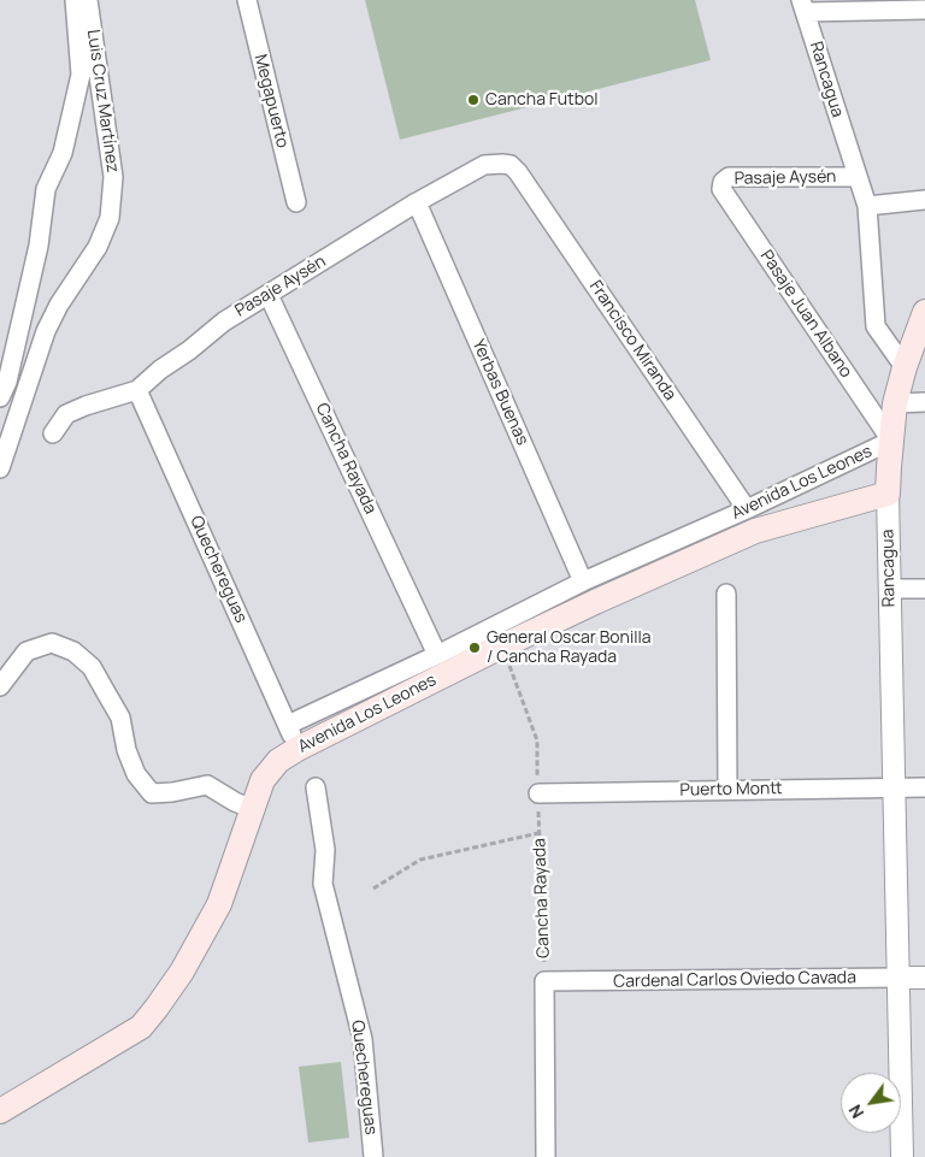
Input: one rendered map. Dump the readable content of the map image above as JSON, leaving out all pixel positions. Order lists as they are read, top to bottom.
{
  "streets": {
    "main road": ["Rancagua", "Avenida Los Leones"],
    "street": [
      "Luis Cruz Martínez",
      "Megapuerto",
      "Pasaje Aysén",
      "Pasaje Juan Albano",
      "Francisco Miranda",
      "Yerbas Buenas",
      "Cancha Rayada",
      "Quechereguas",
      "Puerto Montt",
      "Cardenal Carlos Oviedo Cavada"
    ]
  },
  "crossings": [
    ["Rancagua", "Pasaje Aysén"],
    ["Rancagua", "Pasaje Juan Albano"],
    ["Rancagua", "Avenida Los Leones"],
    ["Rancagua", "Puerto Montt"],
    ["Rancagua", "Cardenal Carlos Oviedo Cavada"],
    ["Pasaje Aysén", "Pasaje Juan Albano"],
    ["Pasaje Aysén", "Francisco Miranda"],
    ["Pasaje Aysén", "Yerbas Buenas"],
    ["Pasaje Aysén", "Cancha Rayada"],
    ["Pasaje Aysén", "Quechereguas"],
    ["Pasaje Juan Albano", "Avenida Los Leones"],
    ["Francisco Miranda", "Avenida Los Leones"],
    ["Yerbas Buenas", "Avenida Los Leones"],
    ["Cancha Rayada", "Avenida Los Leones"],
    ["Cancha Rayada", "Puerto Montt"],
    ["Cancha Rayada", "Cardenal Carlos Oviedo Cavada"],
    ["Avenida Los Leones", "Quechereguas"]
  ],
  "places": ["Cancha Futbol", "General Oscar Bonilla / Cancha Rayada"],
  "north": "bottom left"
}
